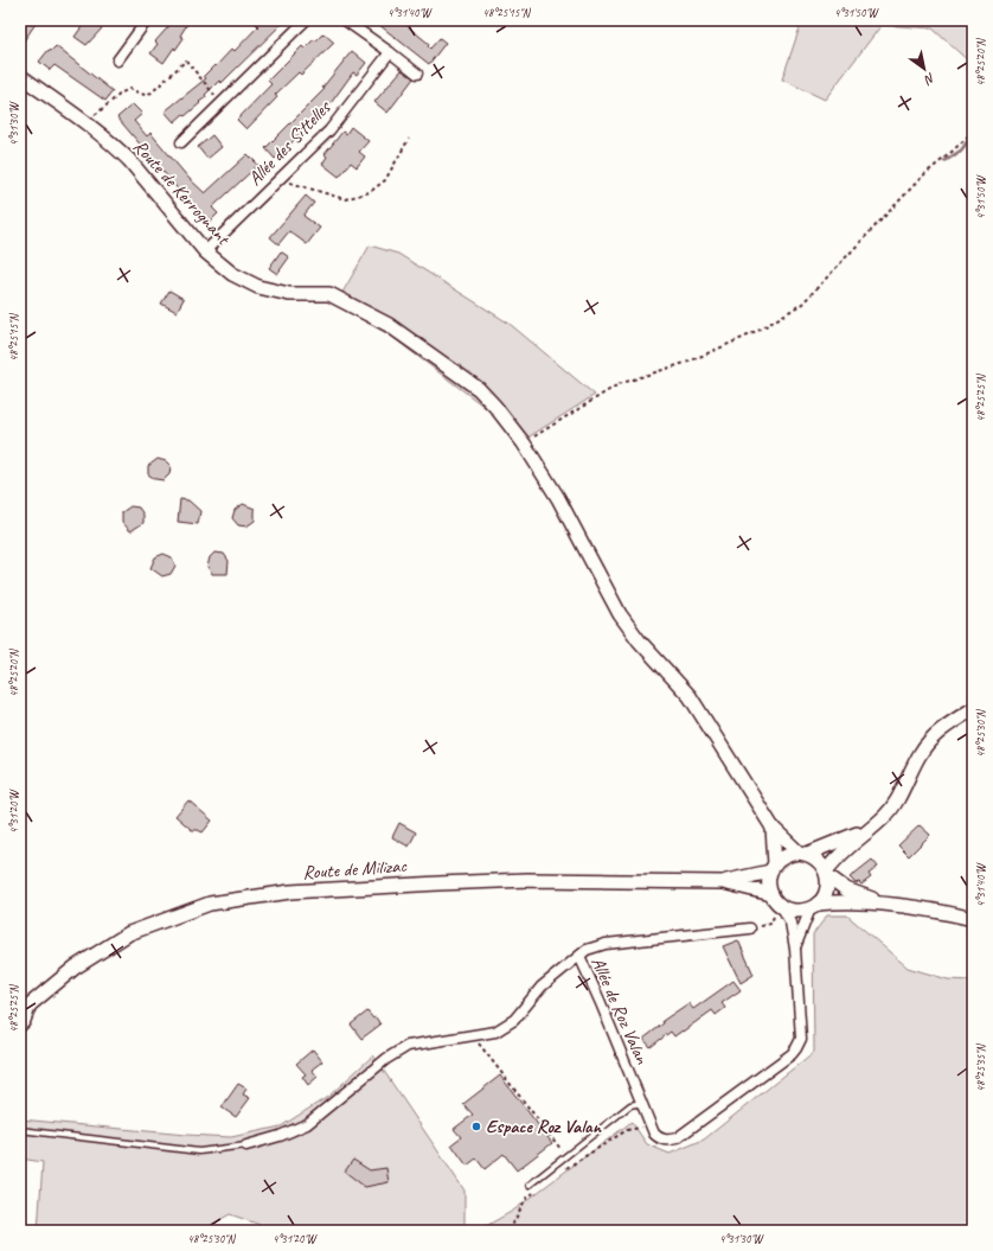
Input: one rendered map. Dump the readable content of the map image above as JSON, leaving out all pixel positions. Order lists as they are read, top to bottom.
{
  "streets": {
    "street": [
      "Allée des Sittelles",
      "Route de Kerrognant",
      "Route de Milizac",
      "Allée de Roz Valan"
    ]
  },
  "crossings": [
    ["Allée des Sittelles", "Route de Kerrognant"]
  ],
  "places": ["Espace Roz Valan"],
  "north": "bottom right",
  "coordinates": [
    "4°31'40\"W",
    "48°25'15\"N",
    "4°31'50\"W",
    "48°25'20\"N",
    "4°31'30\"W",
    "48°25'25\"N",
    "48°25'30\"N",
    "4°31'20\"W",
    "48°25'35\"N"
  ]
}
